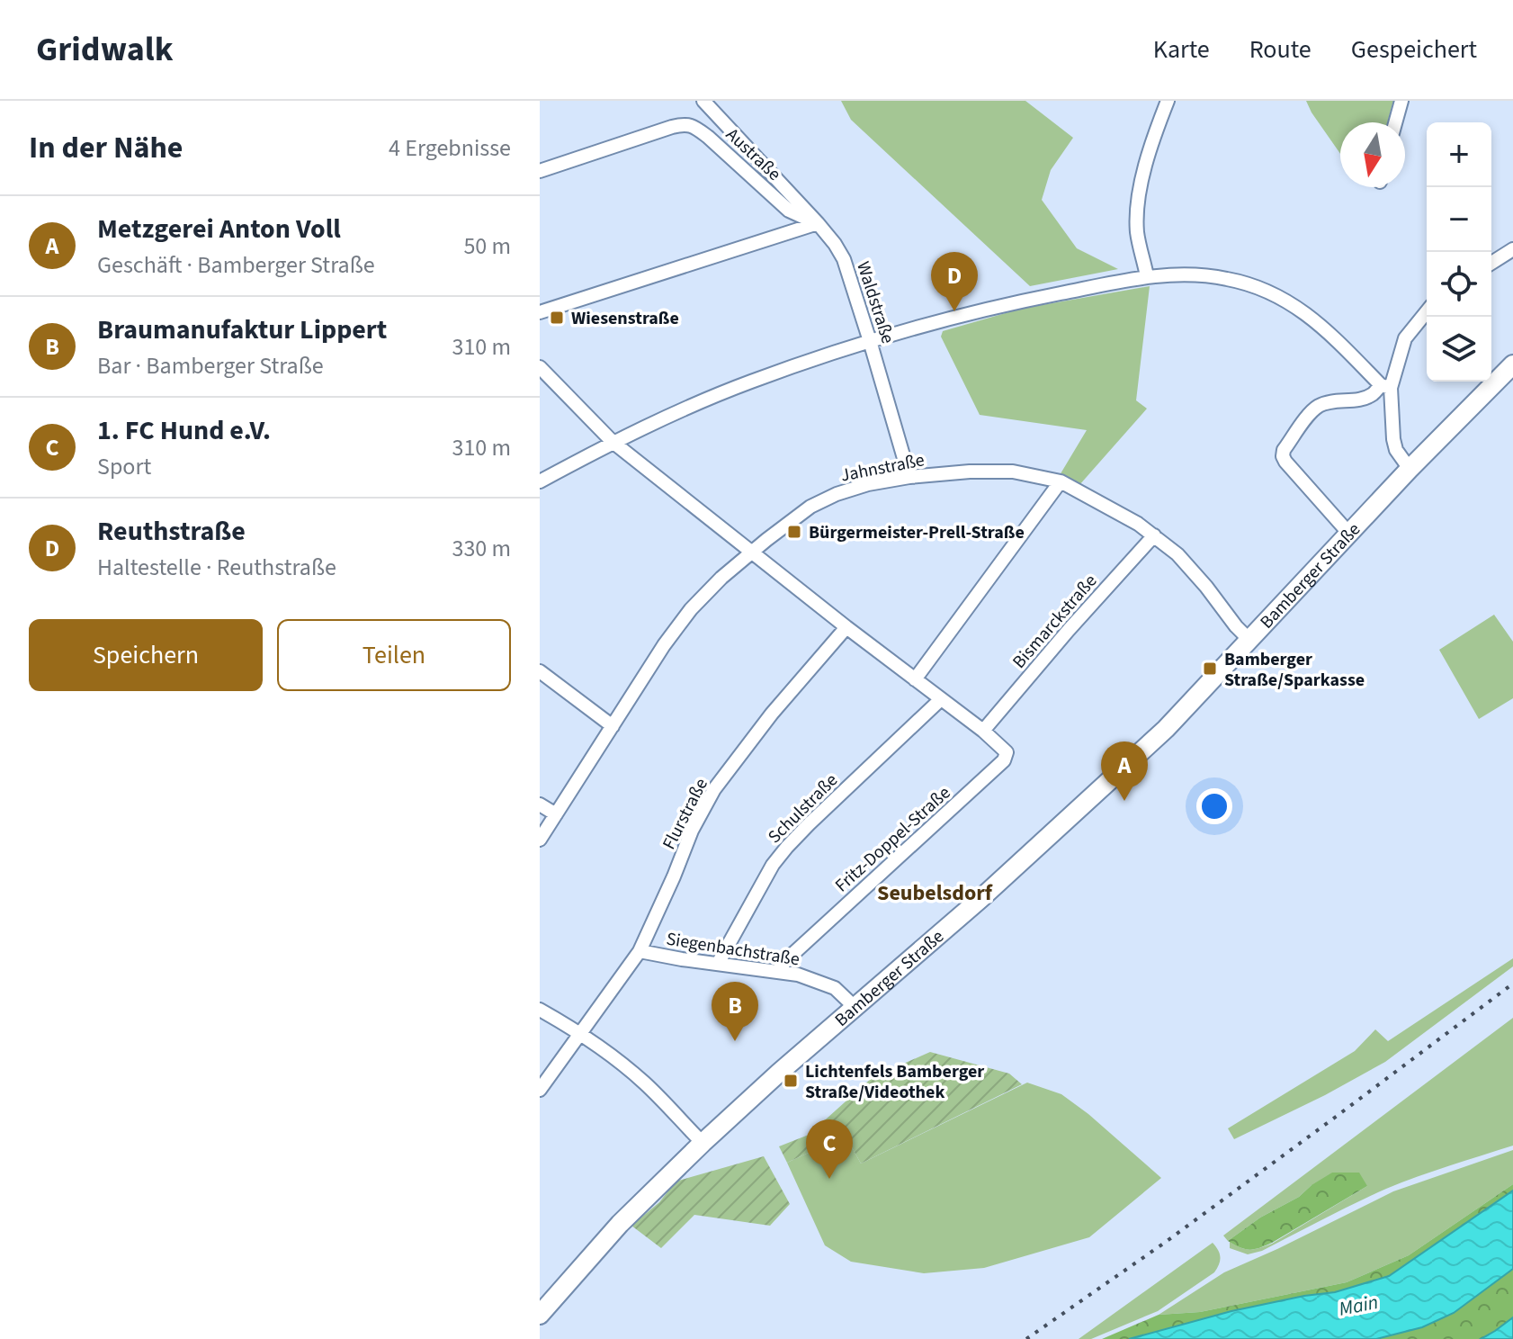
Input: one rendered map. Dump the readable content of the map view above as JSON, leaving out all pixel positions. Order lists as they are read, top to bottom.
{
  "streets": {
    "street": [
      "Austraße",
      "Waldstraße",
      "Jahnstraße",
      "Bamberger Straße",
      "Bismarckstraße",
      "Schulstraße",
      "Flurstraße",
      "Fritz-Doppel-Straße",
      "Siegenbachstraße"
    ]
  },
  "crossings": [
    ["Austraße", "Waldstraße"],
    ["Waldstraße", "Jahnstraße"],
    ["Jahnstraße", "Bamberger Straße"],
    ["Jahnstraße", "Bismarckstraße"],
    ["Bamberger Straße", "Siegenbachstraße"],
    ["Bismarckstraße", "Fritz-Doppel-Straße"],
    ["Schulstraße", "Siegenbachstraße"],
    ["Flurstraße", "Siegenbachstraße"],
    ["Fritz-Doppel-Straße", "Siegenbachstraße"]
  ],
  "districts": ["Seubelsdorf"],
  "water": ["Main"],
  "places": {
    "transit": [
      "Wiesenstraße",
      "Bürgermeister-Prell-Straße",
      "Bamberger Straße/Sparkasse",
      "Lichtenfels Bamberger Straße/Videothek"
    ]
  },
  "north": "bottom",
  "page": {
    "header": "Gridwalk",
    "nav": ["Karte", "Route", "Gespeichert"],
    "heading": ["In der Nähe", "4 Ergebnisse"],
    "map_buttons": ["+", "−"],
    "list": [
      {
        "mark": "A",
        "name": "Metzgerei Anton Voll",
        "note": "Geschäft · Bamberger Straße",
        "value": "50 m"
      },
      {
        "mark": "B",
        "name": "Braumanufaktur Lippert",
        "note": "Bar · Bamberger Straße",
        "value": "310 m"
      },
      {
        "mark": "C",
        "name": "1. FC Hund e.V.",
        "note": "Sport",
        "value": "310 m"
      },
      {
        "mark": "D",
        "name": "Reuthstraße",
        "note": "Haltestelle · Reuthstraße",
        "value": "330 m"
      }
    ],
    "pins": [
      "D",
      "A",
      "B",
      "C"
    ],
    "buttons": ["Speichern", "Teilen"]
  }
}
